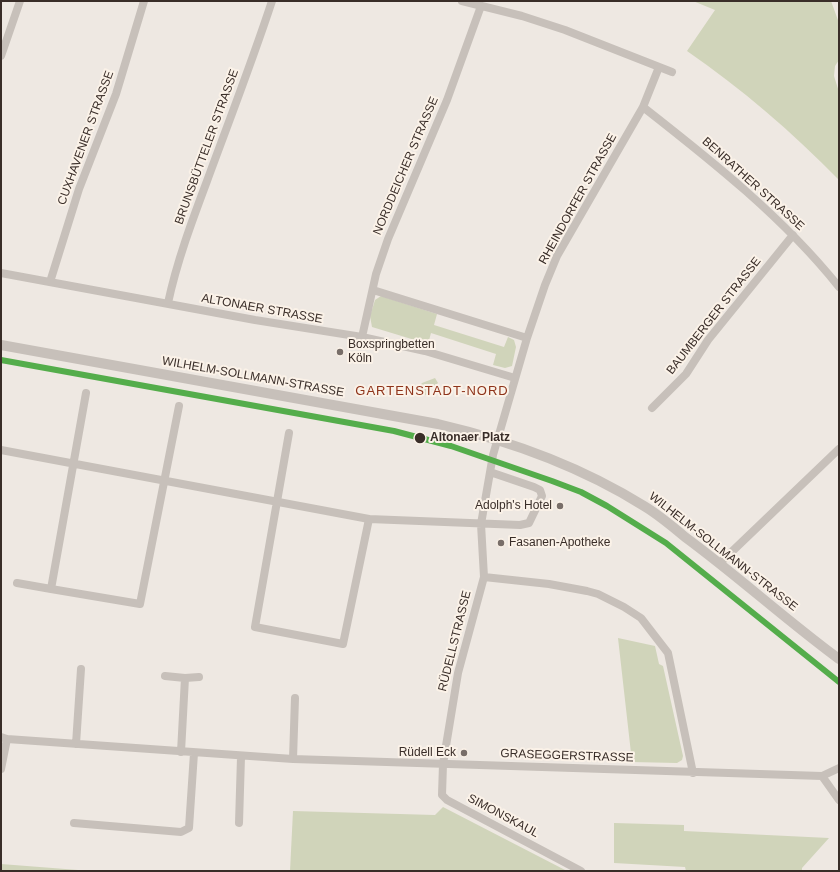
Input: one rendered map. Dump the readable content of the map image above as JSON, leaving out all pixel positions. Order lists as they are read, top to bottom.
{
  "streets": {
    "street": [
      "CUXHAVENER STRASSE",
      "BRUNSBÜTTELER STRASSE",
      "NORDDEICHER STRASSE",
      "BENRATHER STRASSE",
      "RHEINDORFER STRASSE",
      "ALTONAER STRASSE",
      "BAUMBERGER STRASSE",
      "WILHELM-SOLLMANN-STRASSE",
      "RÜDELLSTRASSE",
      "GRASEGGERSTRASSE",
      "SIMONSKAUL"
    ]
  },
  "crossings": [
    ["CUXHAVENER STRASSE", "ALTONAER STRASSE"],
    ["BRUNSBÜTTELER STRASSE", "ALTONAER STRASSE"],
    ["NORDDEICHER STRASSE", "ALTONAER STRASSE"],
    ["BENRATHER STRASSE", "RHEINDORFER STRASSE"],
    ["BENRATHER STRASSE", "BAUMBERGER STRASSE"],
    ["RHEINDORFER STRASSE", "ALTONAER STRASSE"],
    ["RHEINDORFER STRASSE", "WILHELM-SOLLMANN-STRASSE"],
    ["RHEINDORFER STRASSE", "RÜDELLSTRASSE"],
    ["WILHELM-SOLLMANN-STRASSE", "RÜDELLSTRASSE"],
    ["RÜDELLSTRASSE", "GRASEGGERSTRASSE"],
    ["RÜDELLSTRASSE", "SIMONSKAUL"],
    ["GRASEGGERSTRASSE", "SIMONSKAUL"]
  ],
  "districts": ["GARTENSTADT-NORD"],
  "places": [
    "Boxspringbetten Köln",
    "Altonaer Platz",
    "Adolph's Hotel",
    "Fasanen-Apotheke",
    "Rüdell Eck"
  ]
}
